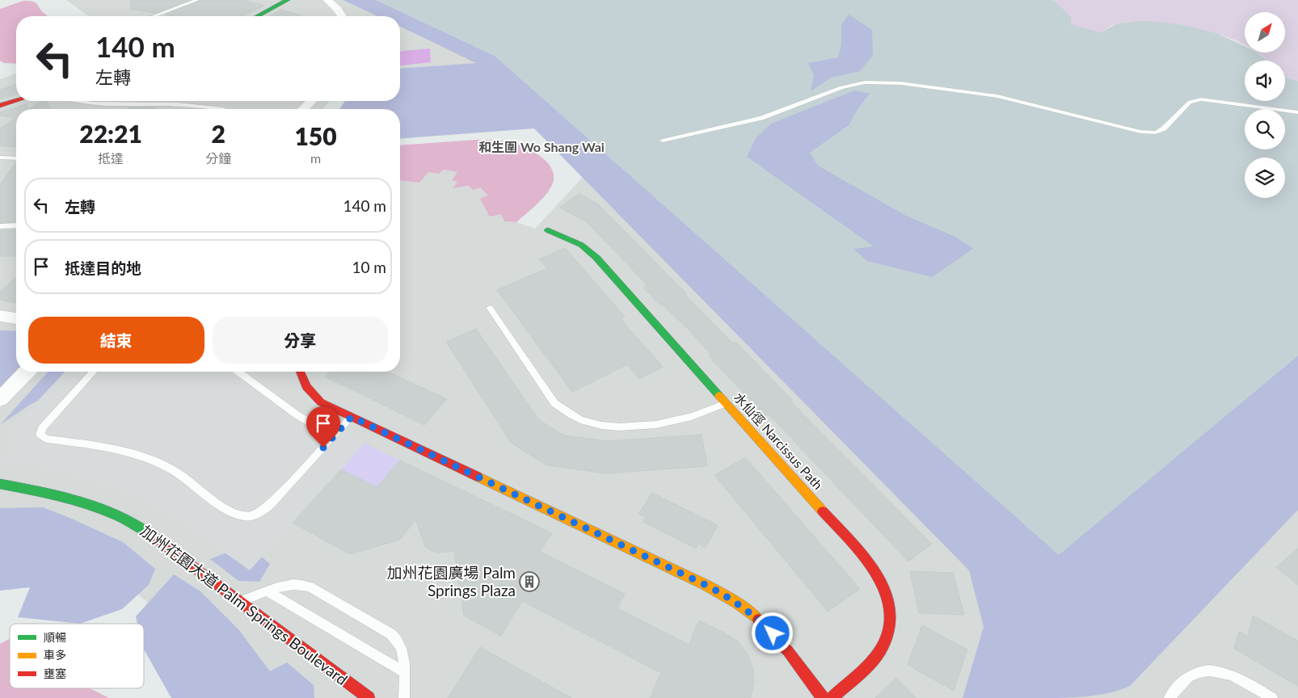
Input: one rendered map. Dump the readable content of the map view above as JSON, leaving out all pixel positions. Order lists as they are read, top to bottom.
{
  "streets": {
    "street": ["水仙徑 Narcissus Path", "加州花園大道 Palm Springs Boulevard"]
  },
  "districts": ["和生圍 Wo Shang Wai"],
  "places": {
    "building": ["加州花園廣場 Palm Springs Plaza"]
  },
  "legend": ["順暢", "車多", "壅塞"],
  "north": "top right",
  "page": {
    "turn": ["140 m", "左轉"],
    "eta": [
      "22:21",
      "抵達",
      "2",
      "分鐘",
      "150",
      "m"
    ],
    "list": [
      {
        "name": "左轉",
        "value": "140 m"
      },
      {
        "name": "抵達目的地",
        "value": "10 m"
      }
    ],
    "buttons": ["結束", "分享"]
  }
}
